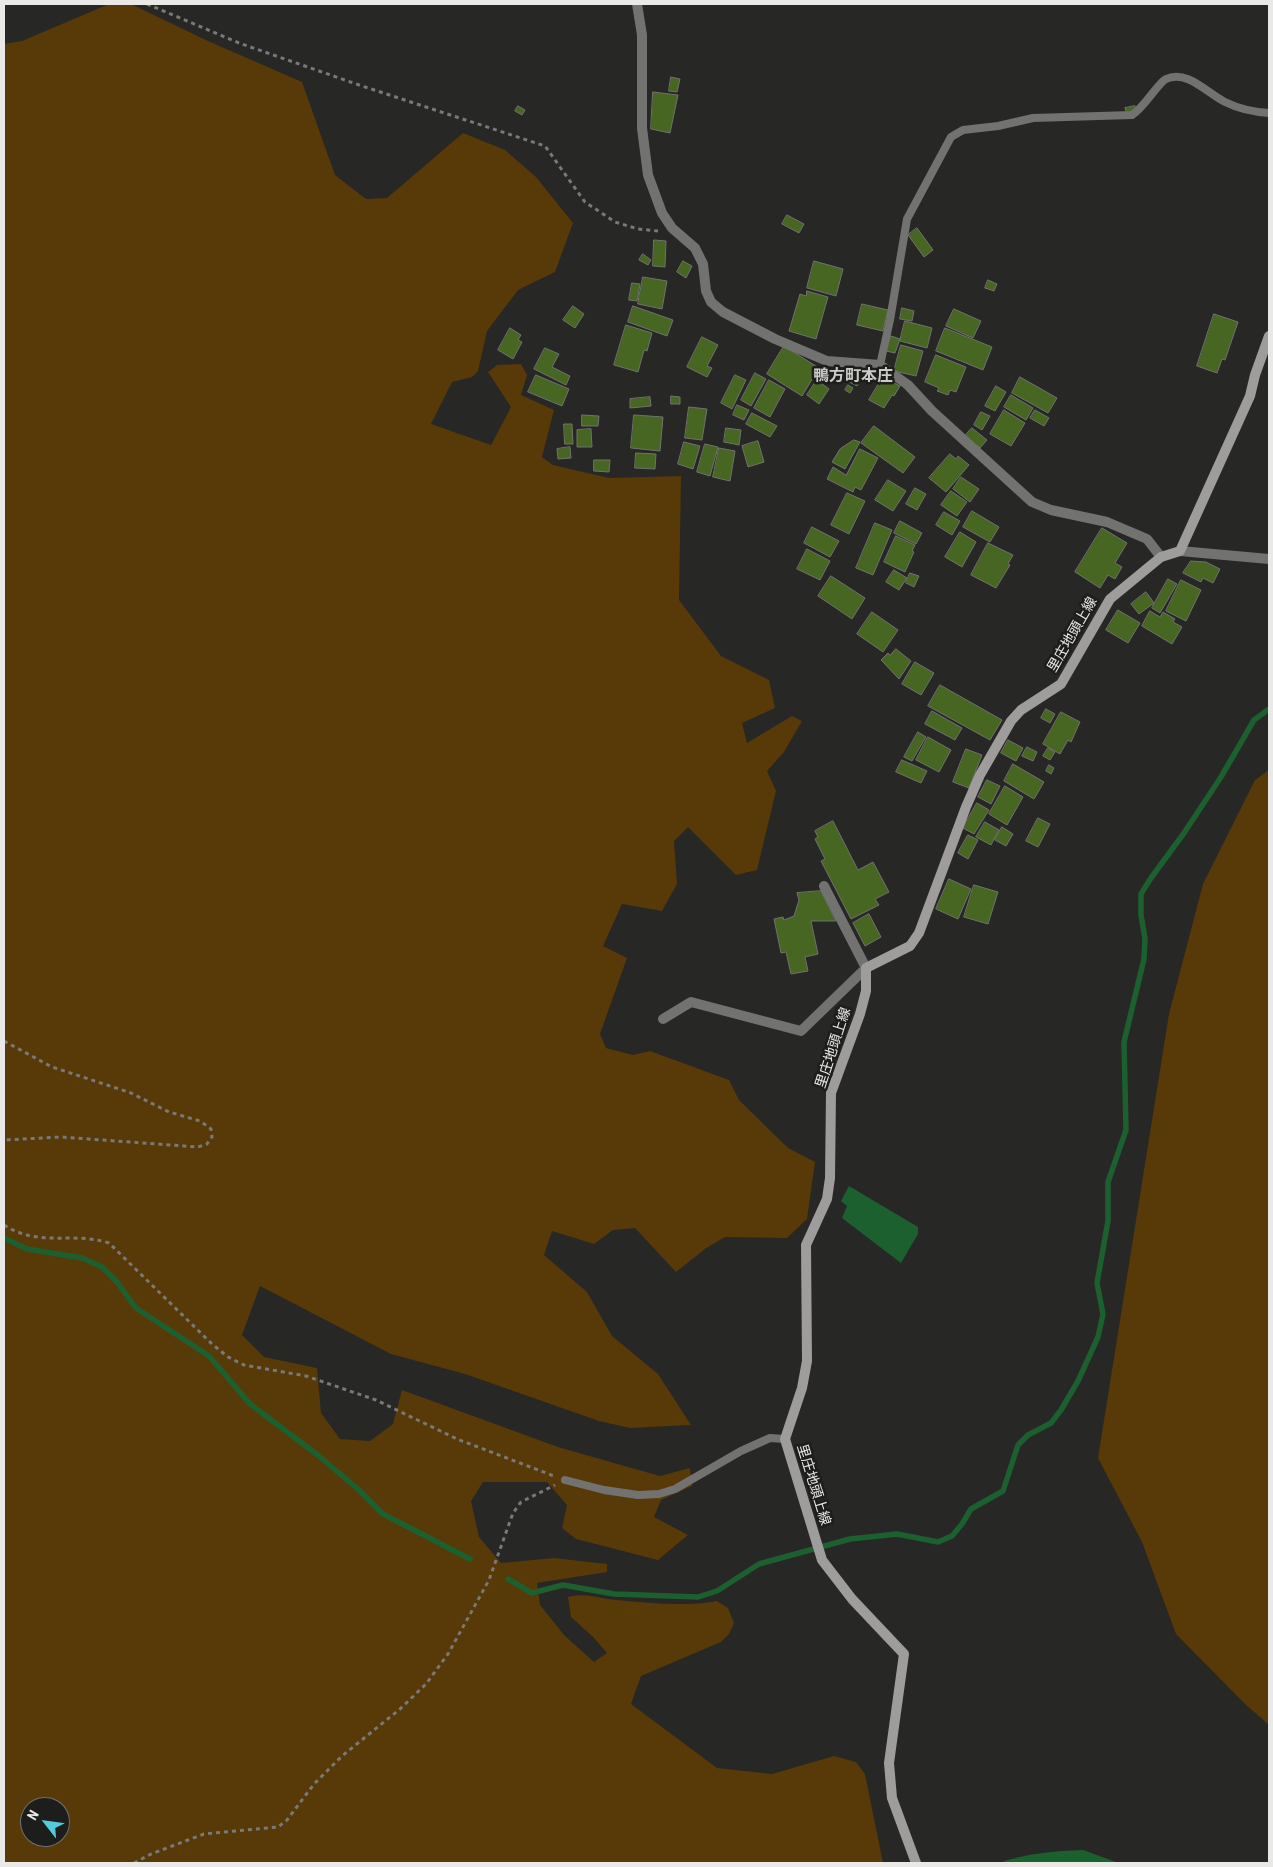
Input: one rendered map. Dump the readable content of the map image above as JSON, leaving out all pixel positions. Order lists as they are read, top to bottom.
{
  "streets": {
    "main road": ["里庄地頭上線"]
  },
  "districts": ["鴨方町本庄"],
  "north": "top left"
}
